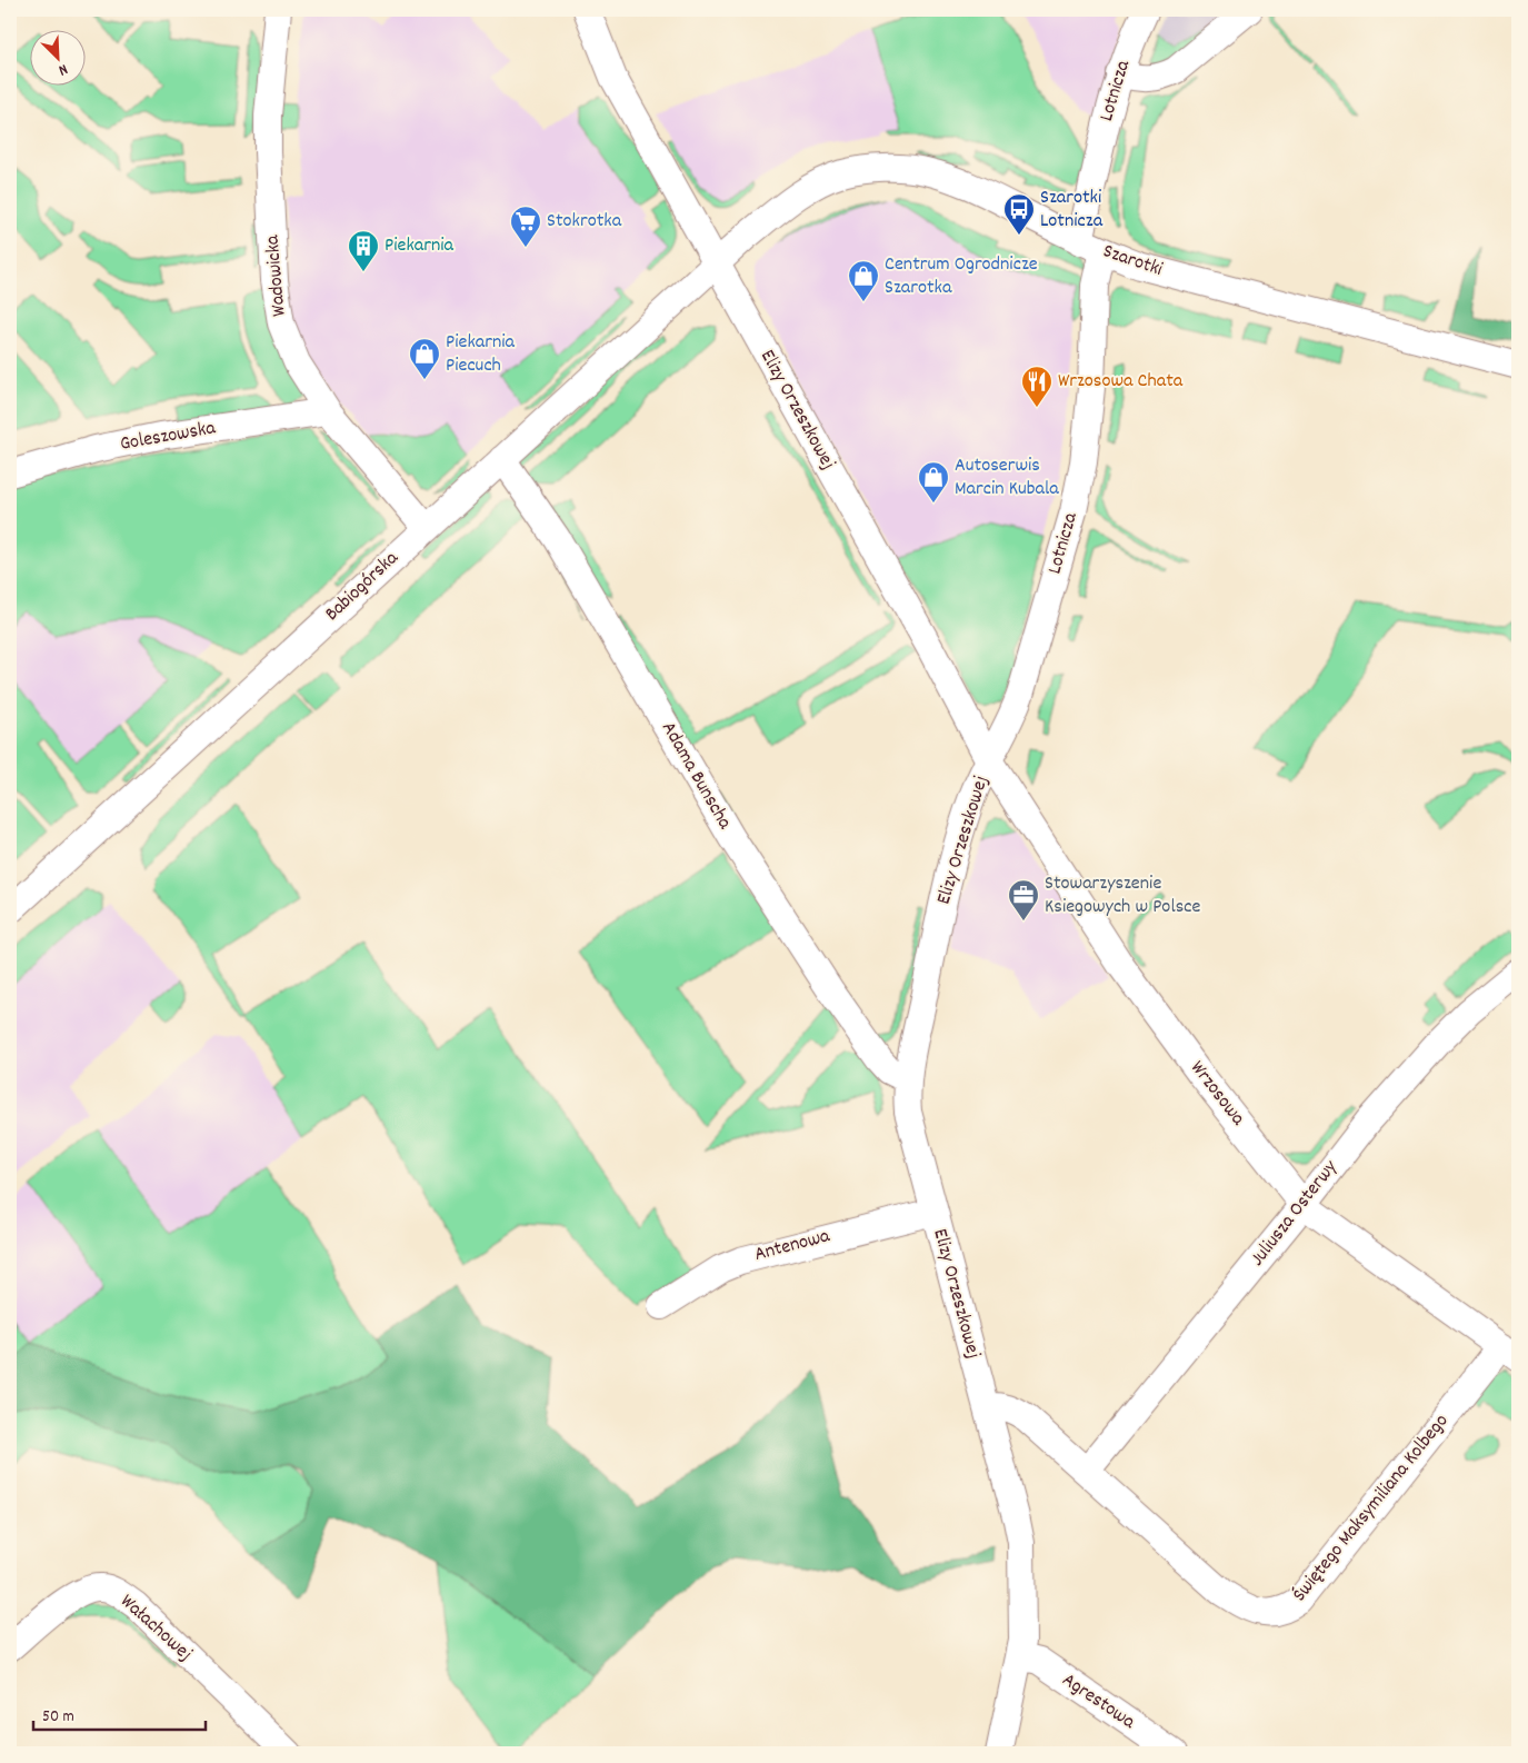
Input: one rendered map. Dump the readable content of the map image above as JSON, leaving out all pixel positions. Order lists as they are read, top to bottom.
{
  "streets": {
    "street": [
      "Lotnicza",
      "Szarotki",
      "Wadowicka",
      "Elizy Orzeszkowej",
      "Goleszowska",
      "Babiogórska",
      "Adama Bunscha",
      "Wrzosowa",
      "Juliusza Osterwy",
      "Antenowa",
      "Świętego Maksymiliana Kolbego",
      "Wałachowej",
      "Agrestowa"
    ]
  },
  "crossings": [
    ["Lotnicza", "Szarotki"],
    ["Lotnicza", "Elizy Orzeszkowej"],
    ["Lotnicza", "Wrzosowa"],
    ["Szarotki", "Elizy Orzeszkowej"],
    ["Szarotki", "Babiogórska"],
    ["Wadowicka", "Goleszowska"],
    ["Wadowicka", "Babiogórska"],
    ["Elizy Orzeszkowej", "Babiogórska"],
    ["Elizy Orzeszkowej", "Adama Bunscha"],
    ["Elizy Orzeszkowej", "Wrzosowa"],
    ["Elizy Orzeszkowej", "Antenowa"],
    ["Elizy Orzeszkowej", "Świętego Maksymiliana Kolbego"],
    ["Elizy Orzeszkowej", "Agrestowa"],
    ["Babiogórska", "Adama Bunscha"],
    ["Wrzosowa", "Juliusza Osterwy"],
    ["Wrzosowa", "Świętego Maksymiliana Kolbego"],
    ["Juliusza Osterwy", "Świętego Maksymiliana Kolbego"]
  ],
  "places": {
    "bus stop": ["Szarotki Lotnicza"],
    "supermarket": ["Stokrotka"],
    "building": ["Piekarnia"],
    "shop": ["Centrum Ogrodnicze Szarotka", "Piekarnia Piecuch", "Autoserwis Marcin Kubala"],
    "restaurant": ["Wrzosowa Chata"],
    "office": ["Stowarzyszenie Ksiegowych w Polsce"]
  },
  "scale_bar": "50 m",
  "north": "bottom right"
}
